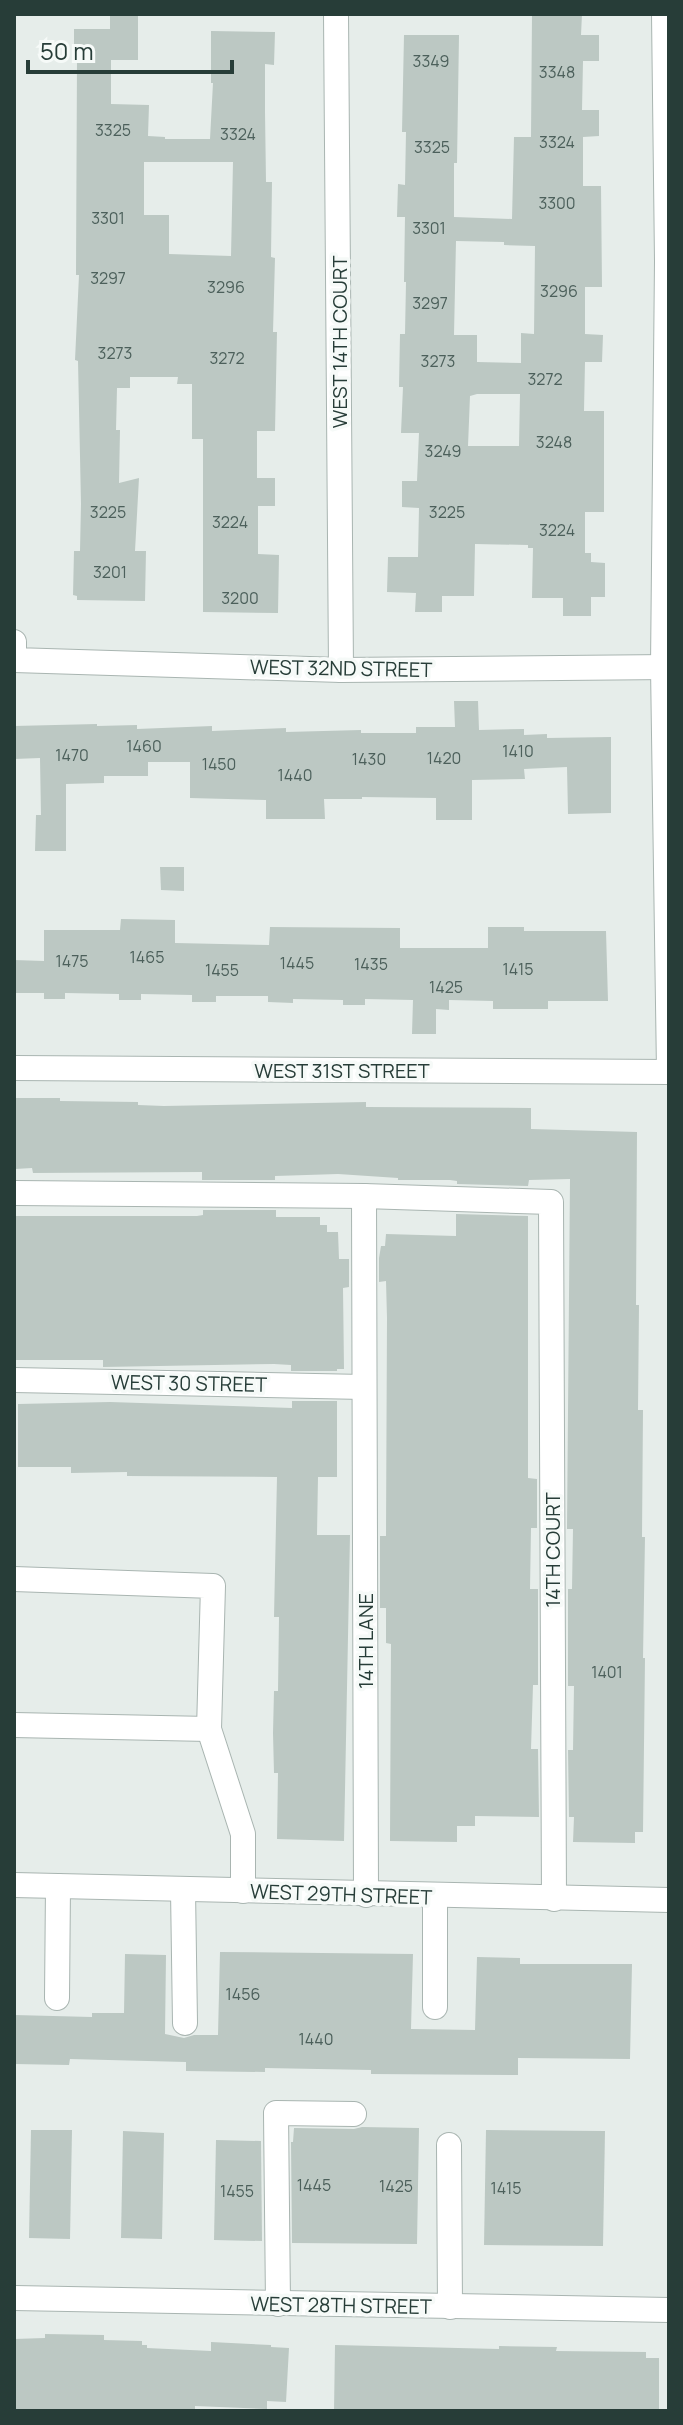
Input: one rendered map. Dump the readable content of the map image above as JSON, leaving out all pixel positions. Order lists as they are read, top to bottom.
{
  "streets": {
    "street": [
      "WEST 14TH COURT",
      "WEST 32ND STREET",
      "WEST 31ST STREET",
      "WEST 30 STREET",
      "14TH COURT",
      "14TH LANE",
      "WEST 29TH STREET",
      "WEST 28TH STREET"
    ]
  },
  "crossings": [
    ["WEST 14TH COURT", "WEST 32ND STREET"],
    ["WEST 30 STREET", "14TH LANE"],
    ["14TH COURT", "14TH LANE"],
    ["14TH COURT", "WEST 29TH STREET"],
    ["14TH LANE", "WEST 29TH STREET"]
  ],
  "house_numbers": [
    "3349",
    "3348",
    "3325",
    "3324",
    "3324",
    "3325",
    "3300",
    "3301",
    "3301",
    "3297",
    "3296",
    "3296",
    "3297",
    "3273",
    "3272",
    "3273",
    "3272",
    "3248",
    "3249",
    "3225",
    "3225",
    "3224",
    "3224",
    "3201",
    "3200",
    "1460",
    "1410",
    "1470",
    "1420",
    "1430",
    "1450",
    "1440",
    "1465",
    "1475",
    "1445",
    "1435",
    "1415",
    "1455",
    "1425",
    "1401",
    "1456",
    "1440",
    "1445",
    "1425",
    "1415",
    "1455"
  ],
  "scale_bar": "50 m"
}
